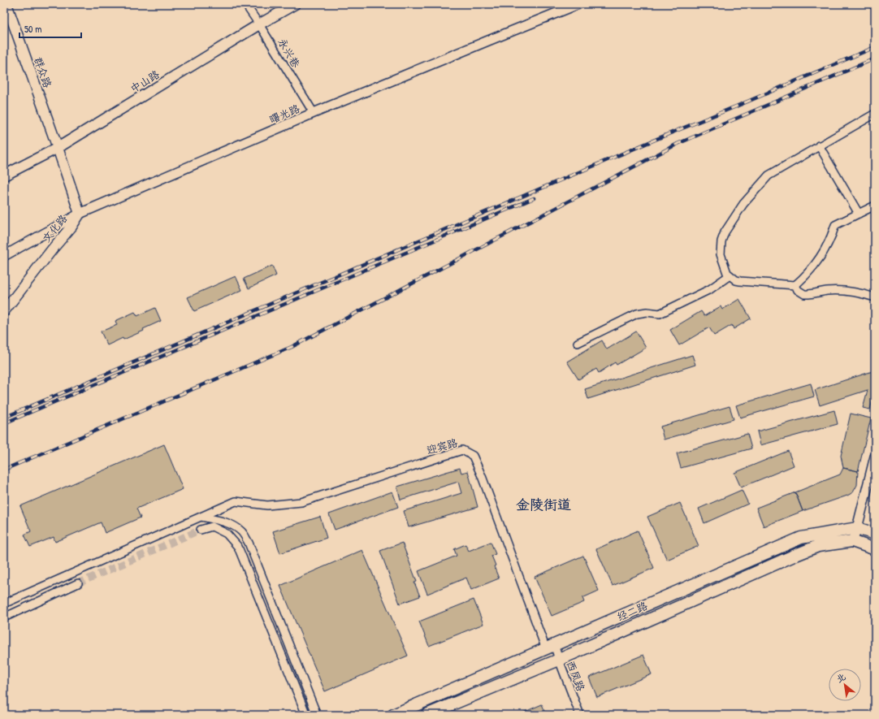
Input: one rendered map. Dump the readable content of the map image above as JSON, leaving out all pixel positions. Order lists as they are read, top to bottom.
{
  "streets": {
    "main road": [
      "群众路",
      "中山路",
      "文化路",
      "经二路"
    ],
    "street": [
      "永兴巷",
      "曙光路",
      "迎宾路",
      "西凤路"
    ]
  },
  "crossings": [
    ["永兴巷", "中山路"],
    ["永兴巷", "曙光路"],
    ["群众路", "中山路"],
    ["群众路", "文化路"],
    ["中山路", "文化路"],
    ["曙光路", "文化路"],
    ["迎宾路", "经二路"],
    ["迎宾路", "西凤路"],
    ["经二路", "西凤路"]
  ],
  "districts": ["金陵街道"],
  "scale_bar": "50 m",
  "north": "top left"
}
